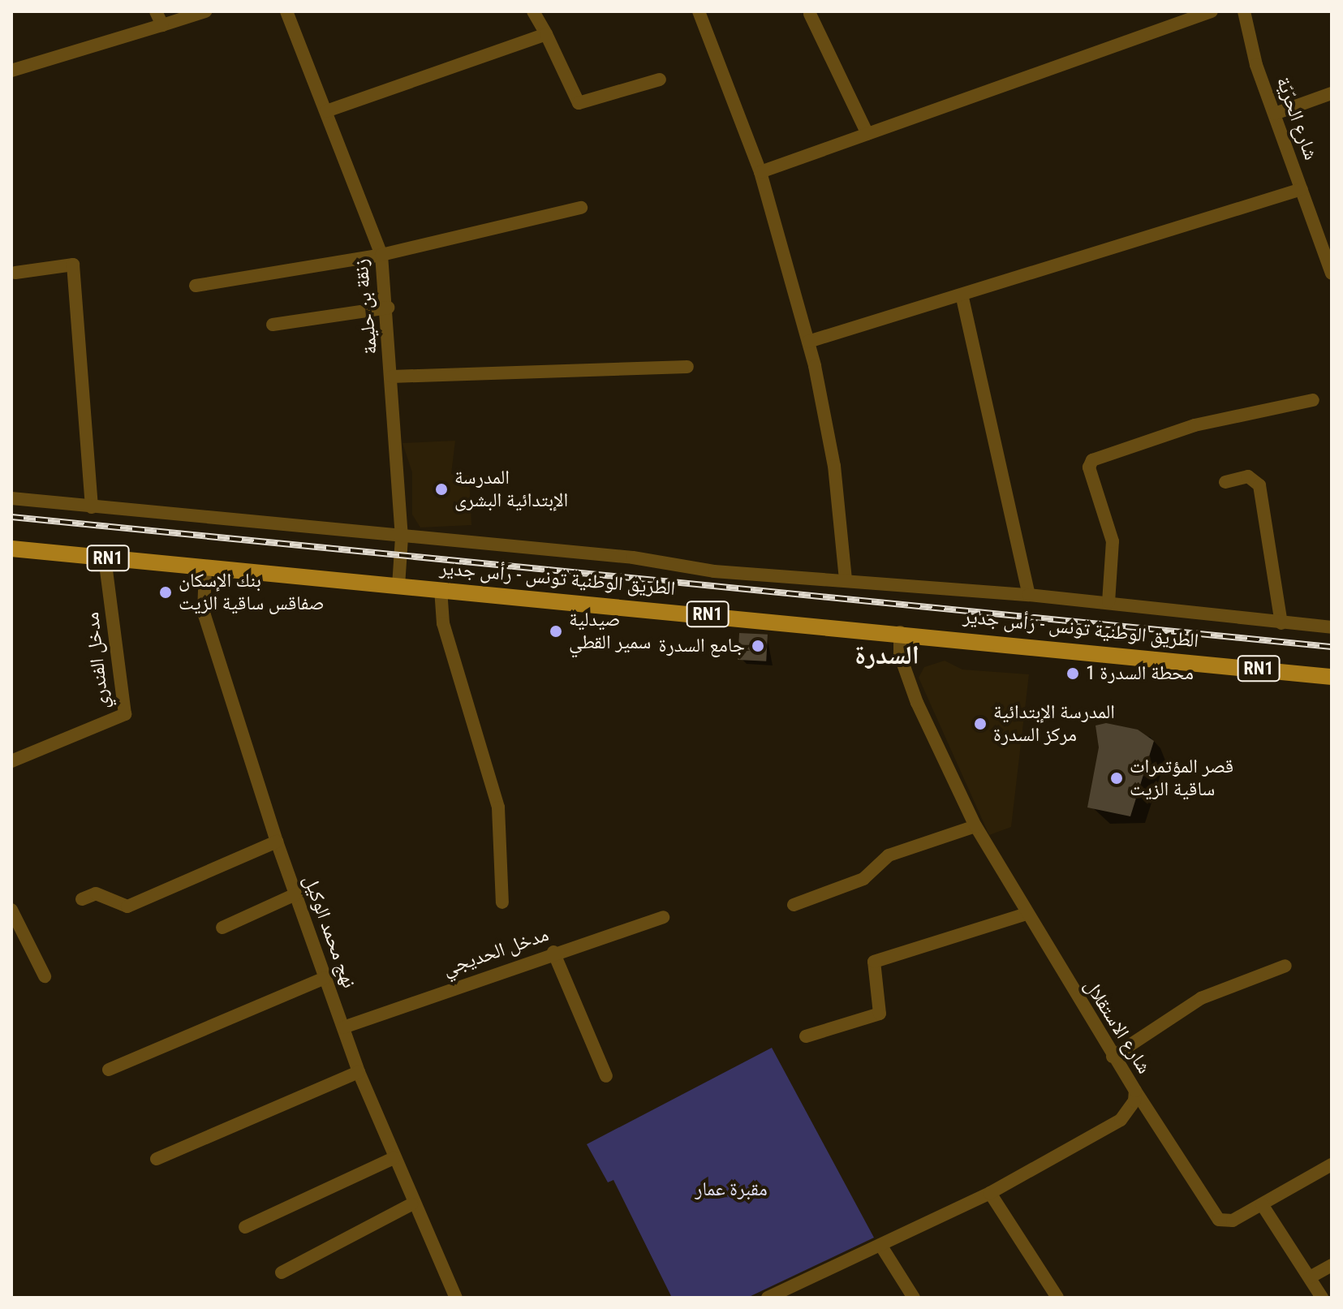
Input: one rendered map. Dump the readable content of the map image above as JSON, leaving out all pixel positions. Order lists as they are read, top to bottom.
{
  "streets": {
    "main road": ["RN1", "الطريق الوطنية تونس - رأس جدير"],
    "street": [
      "شارع الحرّيّة",
      "زنقة بن حليمة",
      "مدخل الفندري",
      "نهج محمد الوكيل",
      "مدخل الحديجي",
      "شارع الاستقلال"
    ]
  },
  "crossings": [
    ["زنقة بن حليمة", "الطريق الوطنية تونس - رأس جدير"],
    ["الطريق الوطنية تونس - رأس جدير", "مدخل الفندري"],
    ["الطريق الوطنية تونس - رأس جدير", "نهج محمد الوكيل"],
    ["الطريق الوطنية تونس - رأس جدير", "شارع الاستقلال"],
    ["نهج محمد الوكيل", "مدخل الحديجي"]
  ],
  "districts": ["السدرة"],
  "parks": ["مقبرة عمار"],
  "places": [
    "المدرسة الإبتدائية البشرى",
    "بنك الإسكان صفاقس ساقية الزيت",
    "صيدلية سمير القطي",
    "جامع السدرة",
    "محطة السدرة 1",
    "المدرسة الإبتدائية مركز السدرة",
    "قصر المؤتمرات ساقية الزيت"
  ]
}
